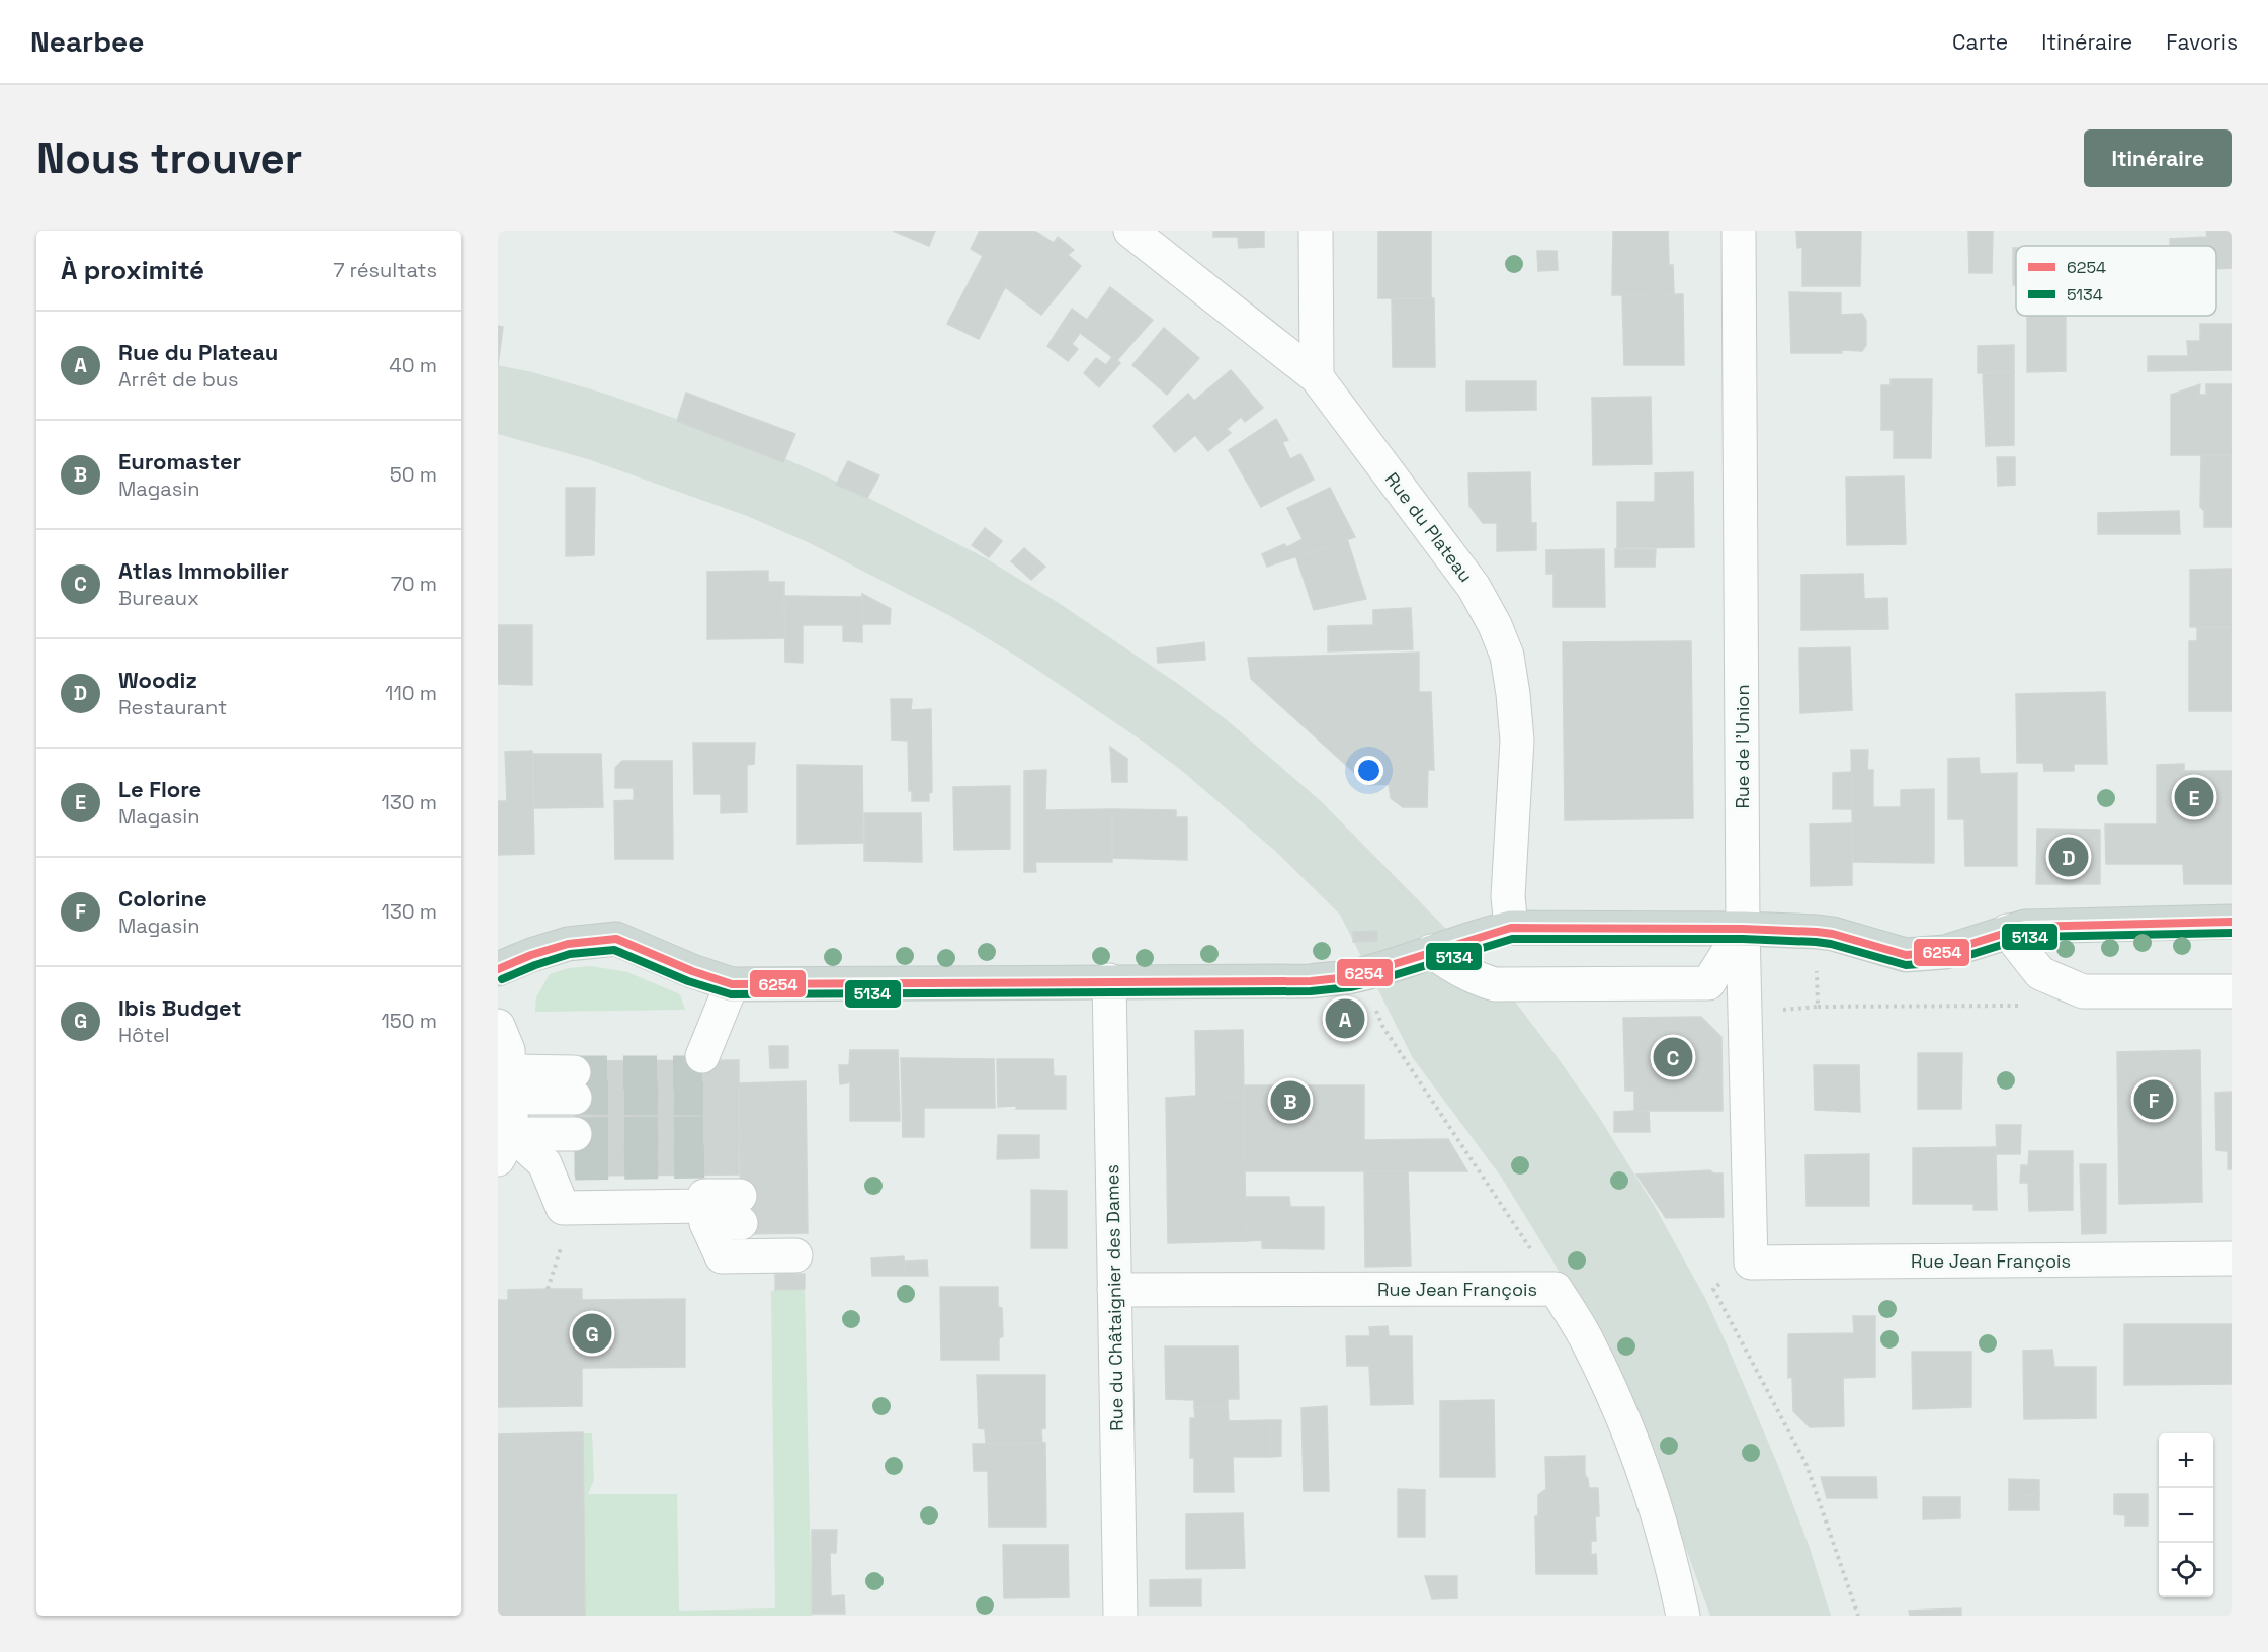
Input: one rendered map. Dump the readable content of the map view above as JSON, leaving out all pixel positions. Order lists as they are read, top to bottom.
{
  "streets": {
    "street": [
      "Rue du Plateau",
      "Rue de l'Union",
      "Rue Jean François",
      "Rue du Châtaignier des Dames"
    ]
  },
  "crossings": [
    ["Rue de l'Union", "Rue Jean François"],
    ["Rue Jean François", "Rue du Châtaignier des Dames"]
  ],
  "lines": ["transit line 6254", "transit line 5134"],
  "legend": ["6254", "5134"],
  "page": {
    "header": "Nearbee",
    "nav": ["Carte", "Itinéraire", "Favoris"],
    "buttons": "Itinéraire",
    "title": "Nous trouver",
    "heading": ["À proximité", "7 résultats"],
    "list": [
      {
        "mark": "A",
        "name": "Rue du Plateau",
        "note": "Arrêt de bus",
        "value": "40 m"
      },
      {
        "mark": "B",
        "name": "Euromaster",
        "note": "Magasin",
        "value": "50 m"
      },
      {
        "mark": "C",
        "name": "Atlas Immobilier",
        "note": "Bureaux",
        "value": "70 m"
      },
      {
        "mark": "D",
        "name": "Woodiz",
        "note": "Restaurant",
        "value": "110 m"
      },
      {
        "mark": "E",
        "name": "Le Flore",
        "note": "Magasin",
        "value": "130 m"
      },
      {
        "mark": "F",
        "name": "Colorine",
        "note": "Magasin",
        "value": "130 m"
      },
      {
        "mark": "G",
        "name": "Ibis Budget",
        "note": "Hôtel",
        "value": "150 m"
      }
    ],
    "pins": [
      "E",
      "D",
      "A",
      "C",
      "F",
      "B",
      "G"
    ],
    "map_buttons": ["+", "−"]
  }
}
